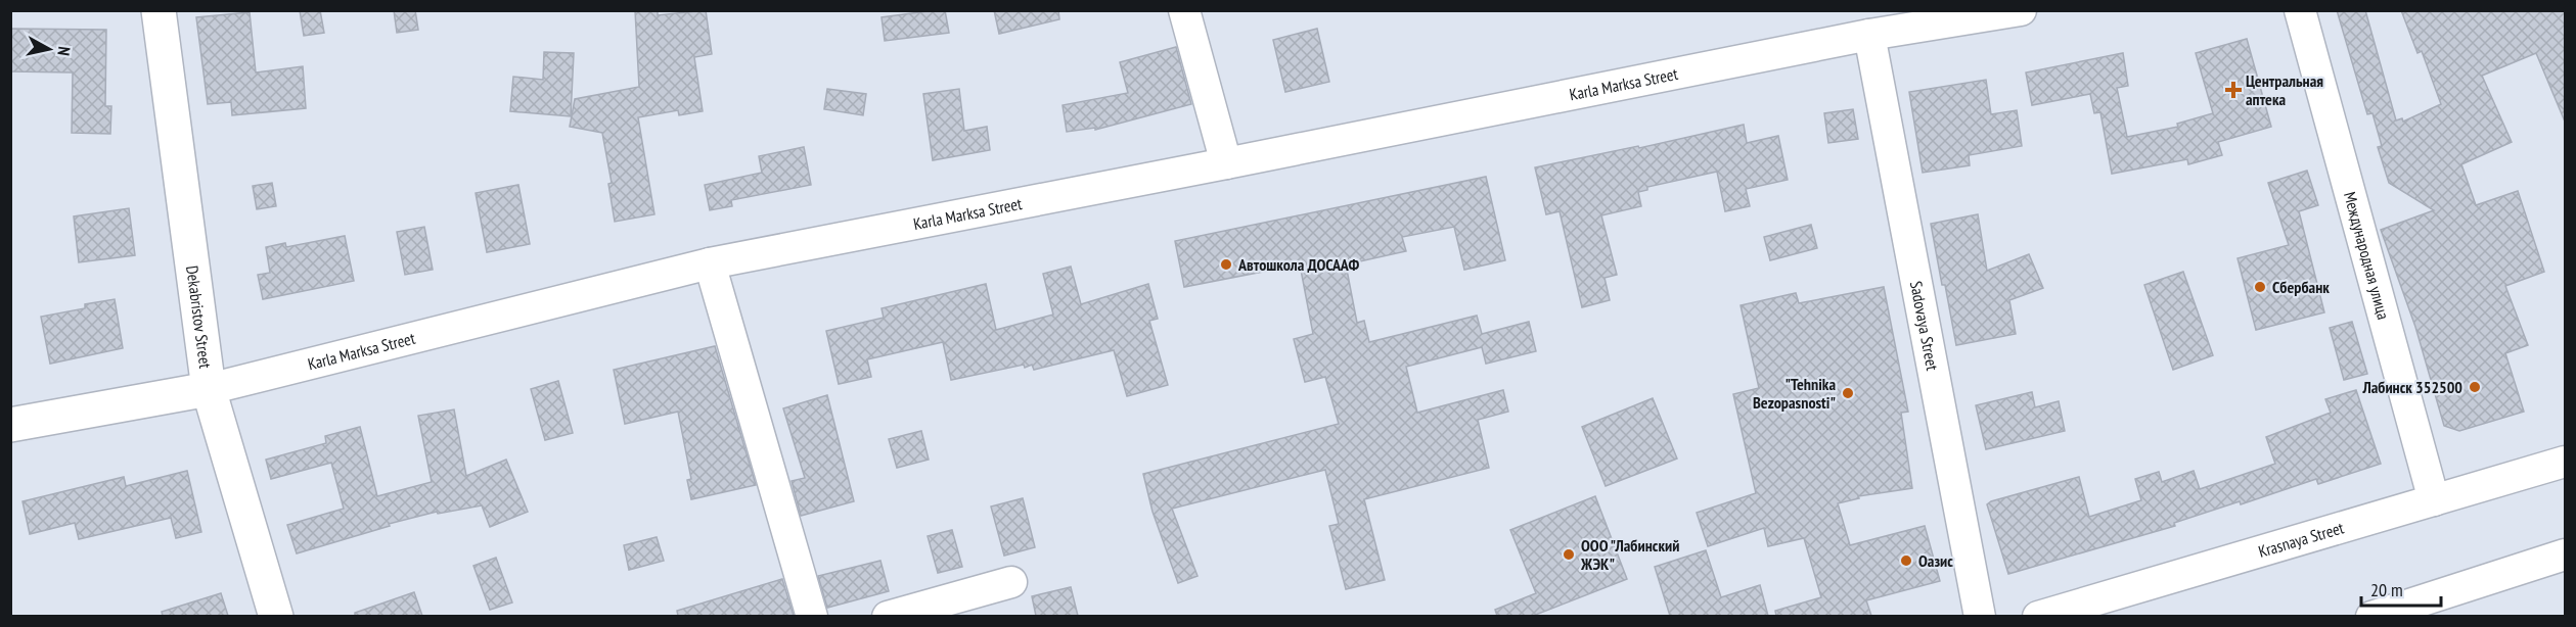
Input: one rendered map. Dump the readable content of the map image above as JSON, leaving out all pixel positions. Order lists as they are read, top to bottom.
{
  "streets": {
    "street": [
      "Karla Marksa Street",
      "Международная улица",
      "Dekabristov Street",
      "Sadovaya Street",
      "Krasnaya Street"
    ]
  },
  "crossings": [
    ["Karla Marksa Street", "Dekabristov Street"],
    ["Karla Marksa Street", "Sadovaya Street"],
    ["Международная улица", "Krasnaya Street"]
  ],
  "places": {
    "health": ["Центральная аптека"],
    "other": [
      "Автошкола ДОСААФ",
      "Сбербанк",
      "Лабинск 352500",
      "\"Tehnika Bezopasnosti\"",
      "ООО \"Лабинский ЖЭК\"",
      "Оазис"
    ]
  },
  "scale_bar": "20 m",
  "north": "right"
}
